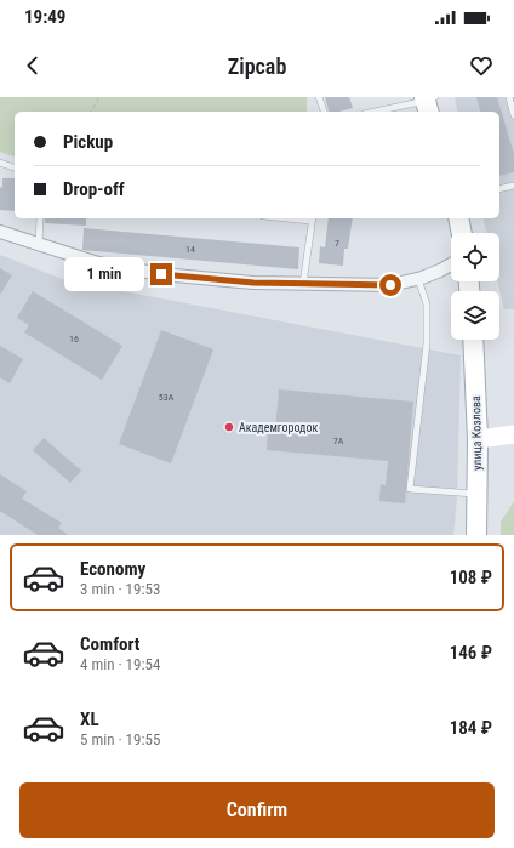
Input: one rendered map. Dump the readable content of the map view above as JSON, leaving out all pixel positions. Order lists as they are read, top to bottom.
{
  "streets": {
    "main road": ["улица Козлова"]
  },
  "places": ["Академгородок"],
  "house_numbers": [
    "7",
    "14",
    "16",
    "53А",
    "7А"
  ],
  "page": {
    "status": "19:49",
    "header": "Zipcab",
    "banner": ["Pickup", "Drop-off"],
    "bubble": "1 min",
    "list": [
      {
        "name": "Economy",
        "note": "3 min · 19:53",
        "value": "108 ₽"
      },
      {
        "name": "Comfort",
        "note": "4 min · 19:54",
        "value": "146 ₽"
      },
      {
        "name": "XL",
        "note": "5 min · 19:55",
        "value": "184 ₽"
      }
    ],
    "buttons": "Confirm"
  }
}
